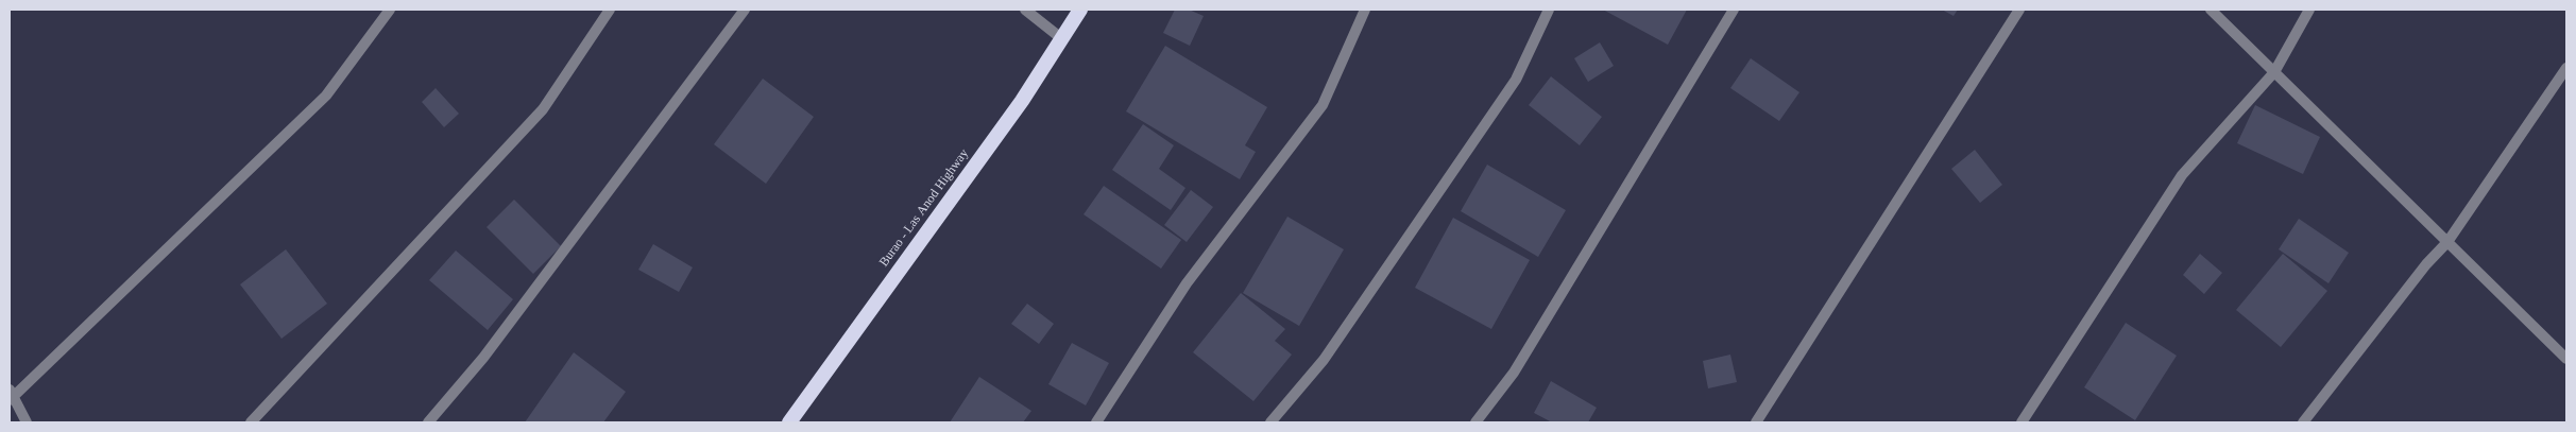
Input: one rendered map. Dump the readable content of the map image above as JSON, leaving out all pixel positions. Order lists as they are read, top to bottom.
{
  "streets": {
    "highway": ["Burao - Las Anod Highway"]
  }
}
